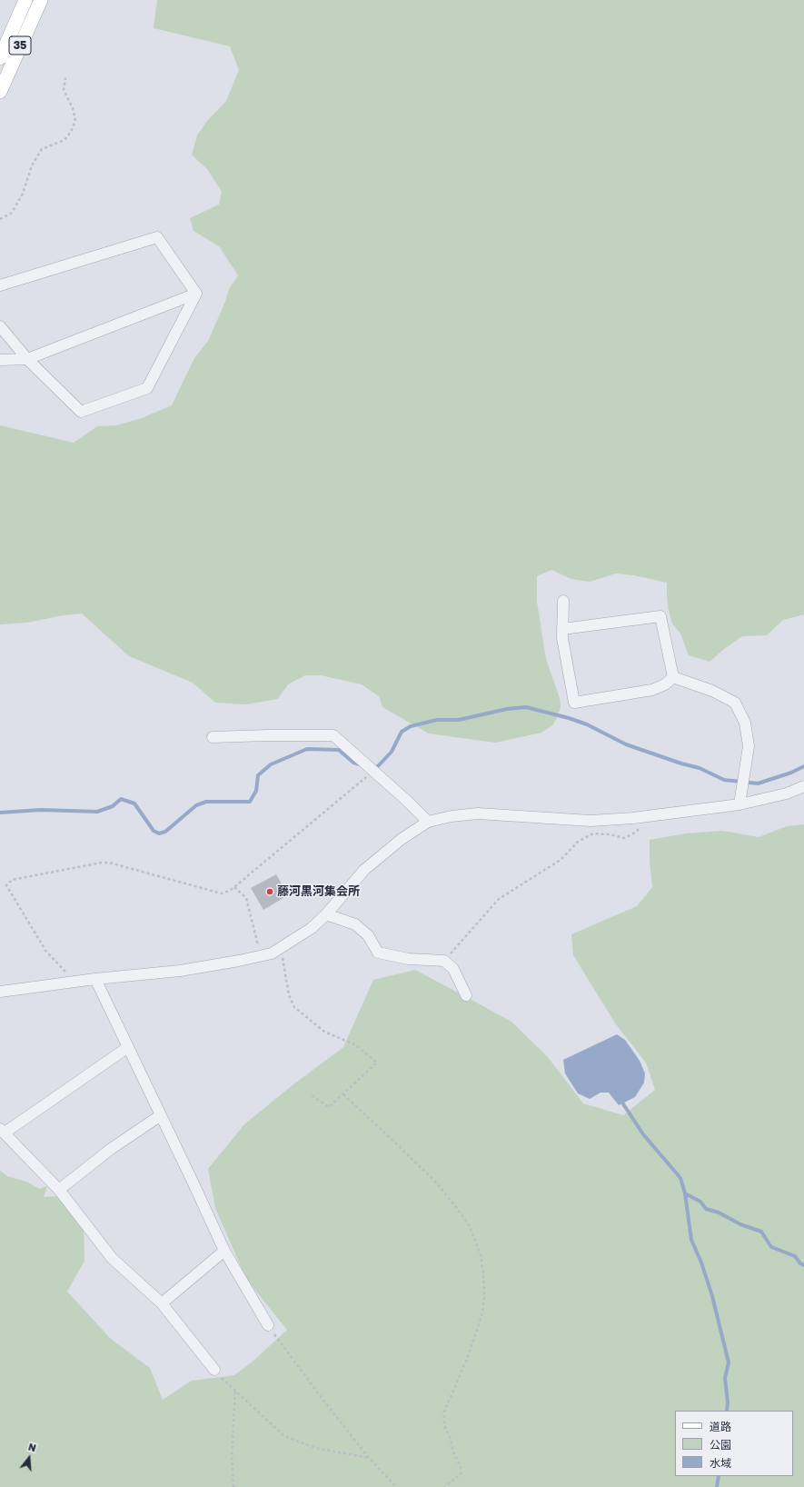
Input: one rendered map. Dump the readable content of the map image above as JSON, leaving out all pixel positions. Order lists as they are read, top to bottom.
{
  "streets": {
    "main road": ["35"]
  },
  "places": ["藤河黒河集会所"],
  "legend": ["道路", "公園", "水域"],
  "north": "top"
}
